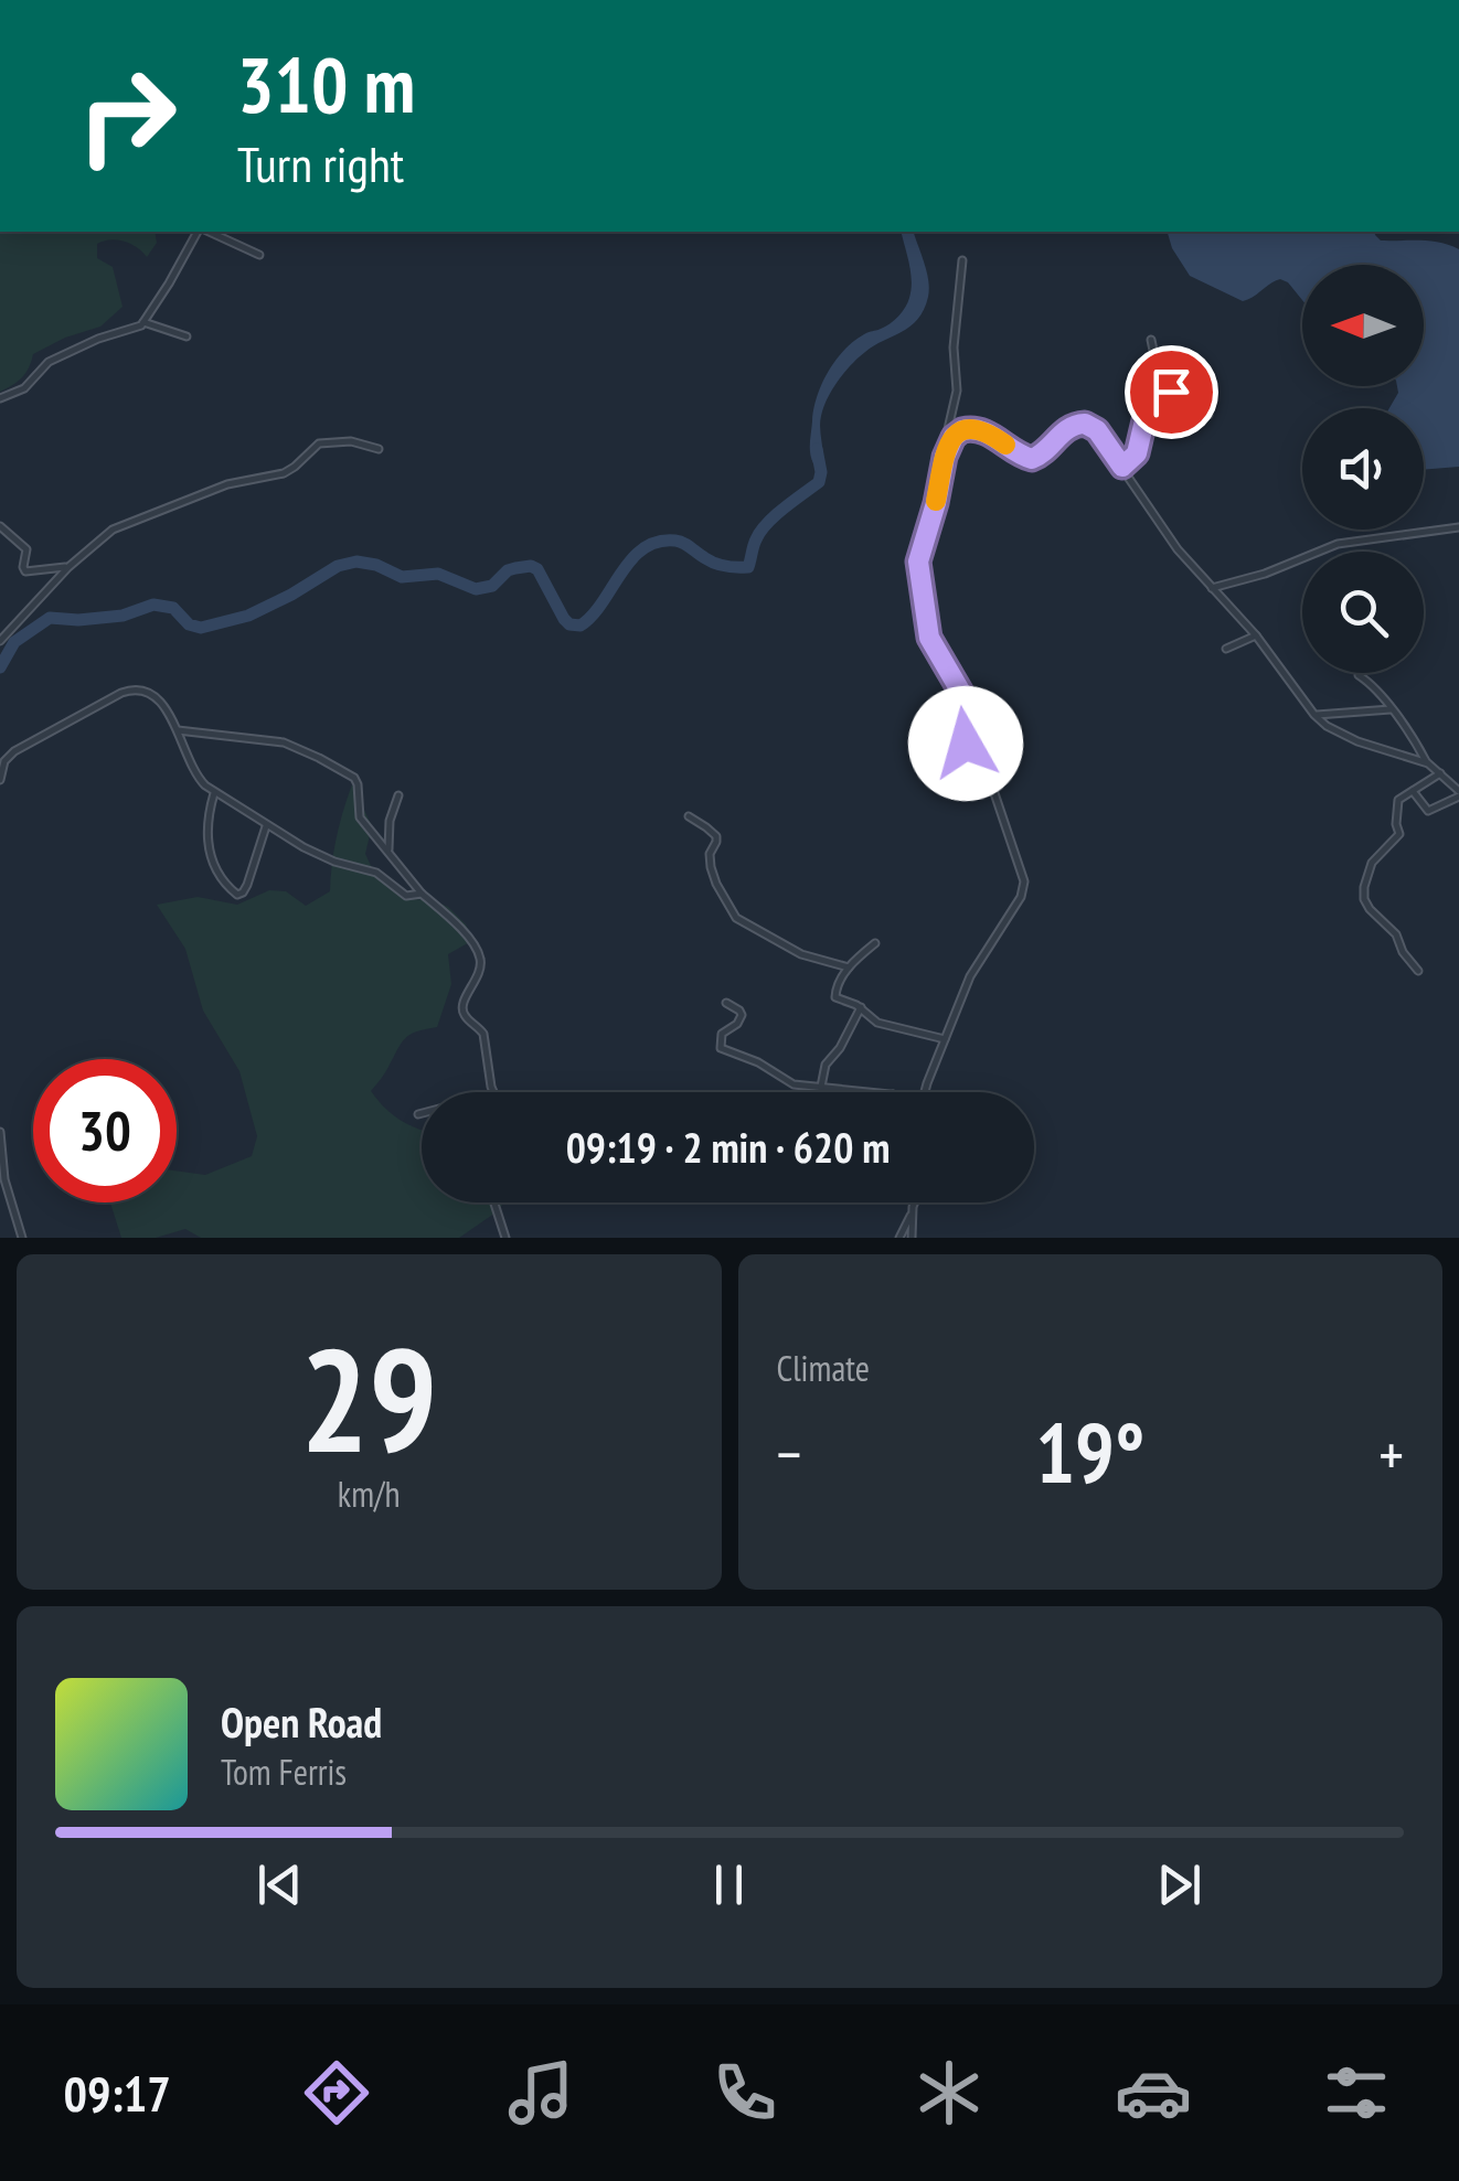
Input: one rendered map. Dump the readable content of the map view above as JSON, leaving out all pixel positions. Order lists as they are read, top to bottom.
{
  "north": "left",
  "page": {
    "turn": ["310 m", "Turn right"],
    "limit": "30",
    "trip": "09:19 · 2 min · 620 m",
    "tile": [
      ["29", "km/h"],
      "Climate"
    ],
    "heat": ["−", "19°", "+"],
    "song": ["Open Road", "Tom Ferris"],
    "tabs": "09:17"
  }
}
